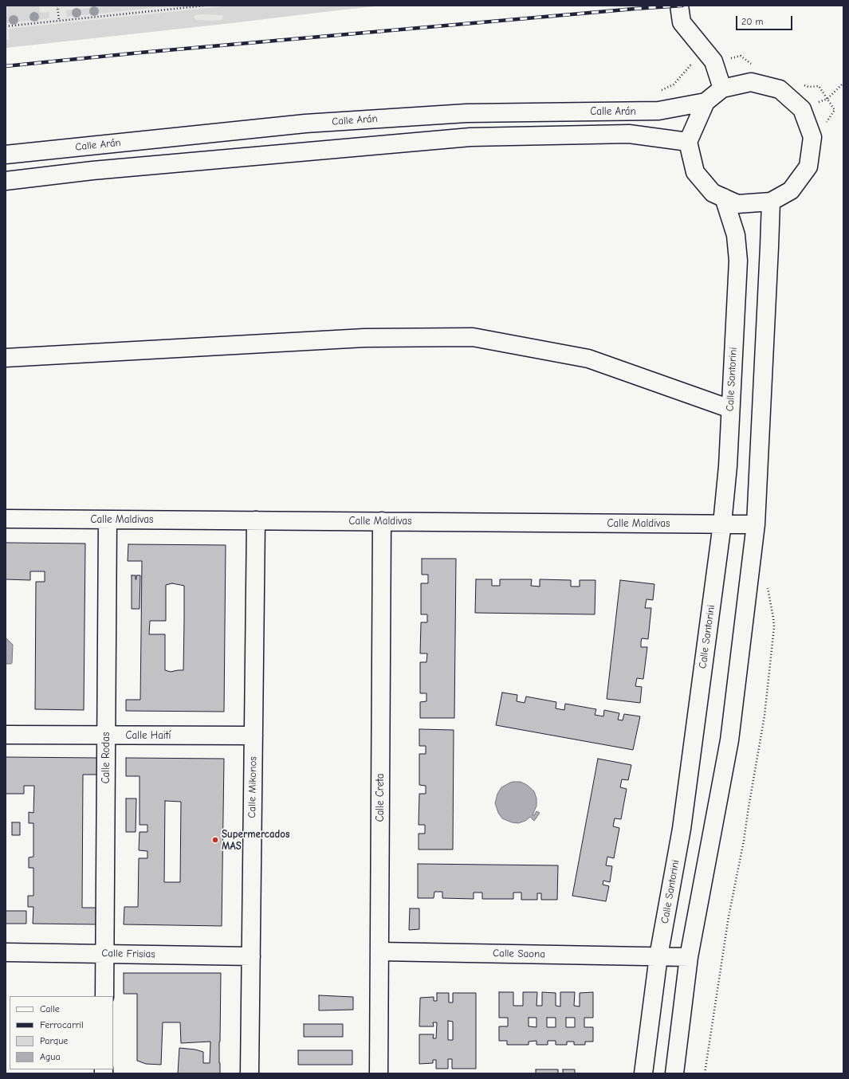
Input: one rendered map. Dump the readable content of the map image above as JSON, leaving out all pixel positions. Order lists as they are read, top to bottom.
{
  "streets": {
    "street": [
      "Calle Arán",
      "Calle Santorini",
      "Calle Maldivas",
      "Calle Haití",
      "Calle Rodas",
      "Calle Mikonos",
      "Calle Creta",
      "Calle Frisias",
      "Calle Saona"
    ]
  },
  "crossings": [
    ["Calle Santorini", "Calle Maldivas"],
    ["Calle Santorini", "Calle Saona"],
    ["Calle Maldivas", "Calle Rodas"],
    ["Calle Maldivas", "Calle Mikonos"],
    ["Calle Maldivas", "Calle Creta"],
    ["Calle Haití", "Calle Rodas"],
    ["Calle Haití", "Calle Mikonos"],
    ["Calle Rodas", "Calle Frisias"],
    ["Calle Mikonos", "Calle Frisias"],
    ["Calle Creta", "Calle Saona"]
  ],
  "places": ["Supermercados MAS"],
  "legend": [
    "Calle",
    "Ferrocarril",
    "Parque",
    "Agua"
  ],
  "scale_bar": "20 m"
}
